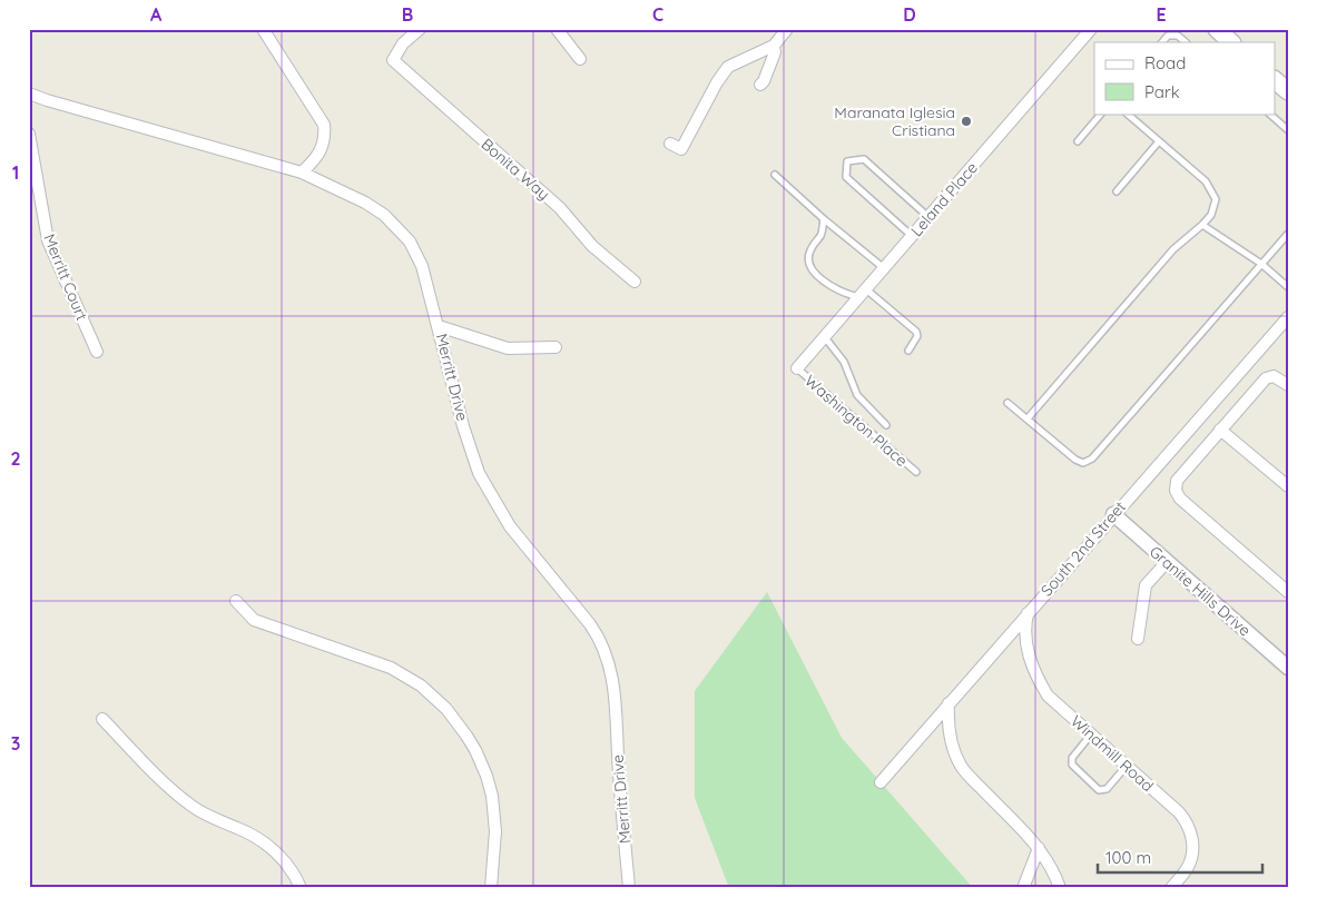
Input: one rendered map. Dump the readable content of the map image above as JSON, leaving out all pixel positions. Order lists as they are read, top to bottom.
{
  "streets": {
    "street": [
      "Bonita Way",
      "Leland Place",
      "Merritt Court",
      "Merritt Drive",
      "South 2nd Street",
      "Granite Hills Drive",
      "Windmill Road"
    ],
    "lane": ["Washington Place"]
  },
  "crossings": [
    ["Leland Place", "Washington Place"],
    ["South 2nd Street", "Granite Hills Drive"],
    ["South 2nd Street", "Windmill Road"]
  ],
  "places": ["Maranata Iglesia Cristiana"],
  "legend": ["Road", "Park"],
  "scale_bar": "100 m",
  "grid": {
    "columns": [
      "A",
      "B",
      "C",
      "D",
      "E"
    ],
    "rows": ["1", "2", "3"]
  }
}
